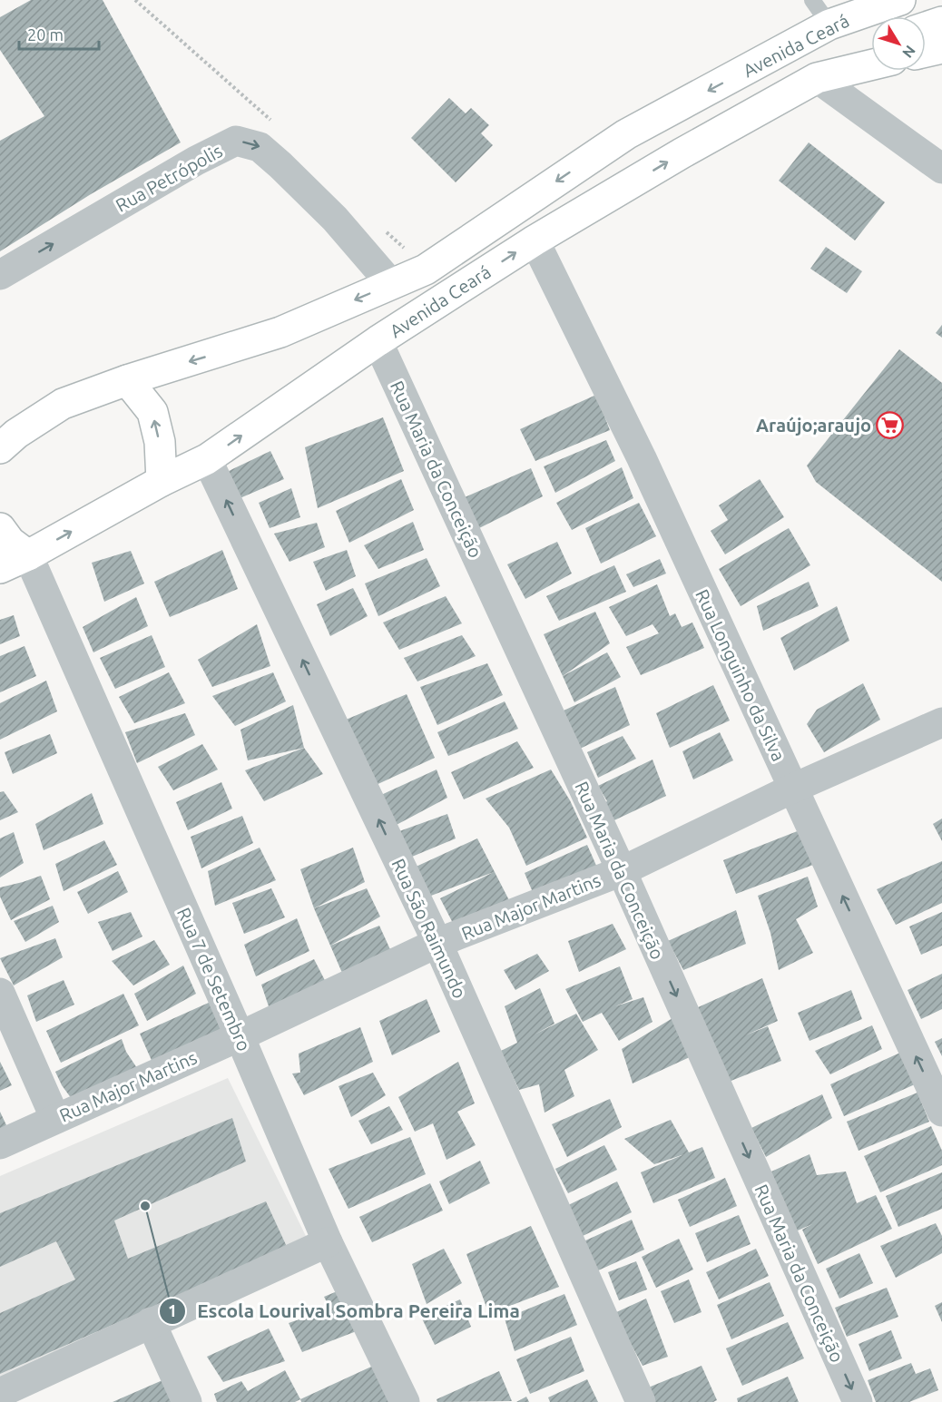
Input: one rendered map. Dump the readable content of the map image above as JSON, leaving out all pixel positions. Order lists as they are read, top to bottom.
{
  "streets": {
    "main road": ["Avenida Ceará"],
    "street": [
      "Rua Petrópolis",
      "Rua Maria da Conceição",
      "Rua Longuinho da Silva",
      "Rua Major Martins",
      "Rua São Raimundo",
      "Rua 7 de Setembro"
    ]
  },
  "crossings": [
    ["Avenida Ceará", "Rua Petrópolis"],
    ["Avenida Ceará", "Rua Maria da Conceição"],
    ["Avenida Ceará", "Rua Longuinho da Silva"],
    ["Avenida Ceará", "Rua São Raimundo"],
    ["Avenida Ceará", "Rua 7 de Setembro"],
    ["Rua Maria da Conceição", "Rua Major Martins"],
    ["Rua Longuinho da Silva", "Rua Major Martins"],
    ["Rua Major Martins", "Rua São Raimundo"],
    ["Rua Major Martins", "Rua 7 de Setembro"]
  ],
  "one_way": [
    "Rua Petrópolis",
    "Rua Maria da Conceição",
    "Rua Longuinho da Silva",
    "Rua São Raimundo"
  ],
  "places": {
    "supermarket": ["Araújo;araujo"],
    "other": ["Escola Lourival Sombra Pereira Lima"]
  },
  "scale_bar": "20 m",
  "north": "bottom right"
}
